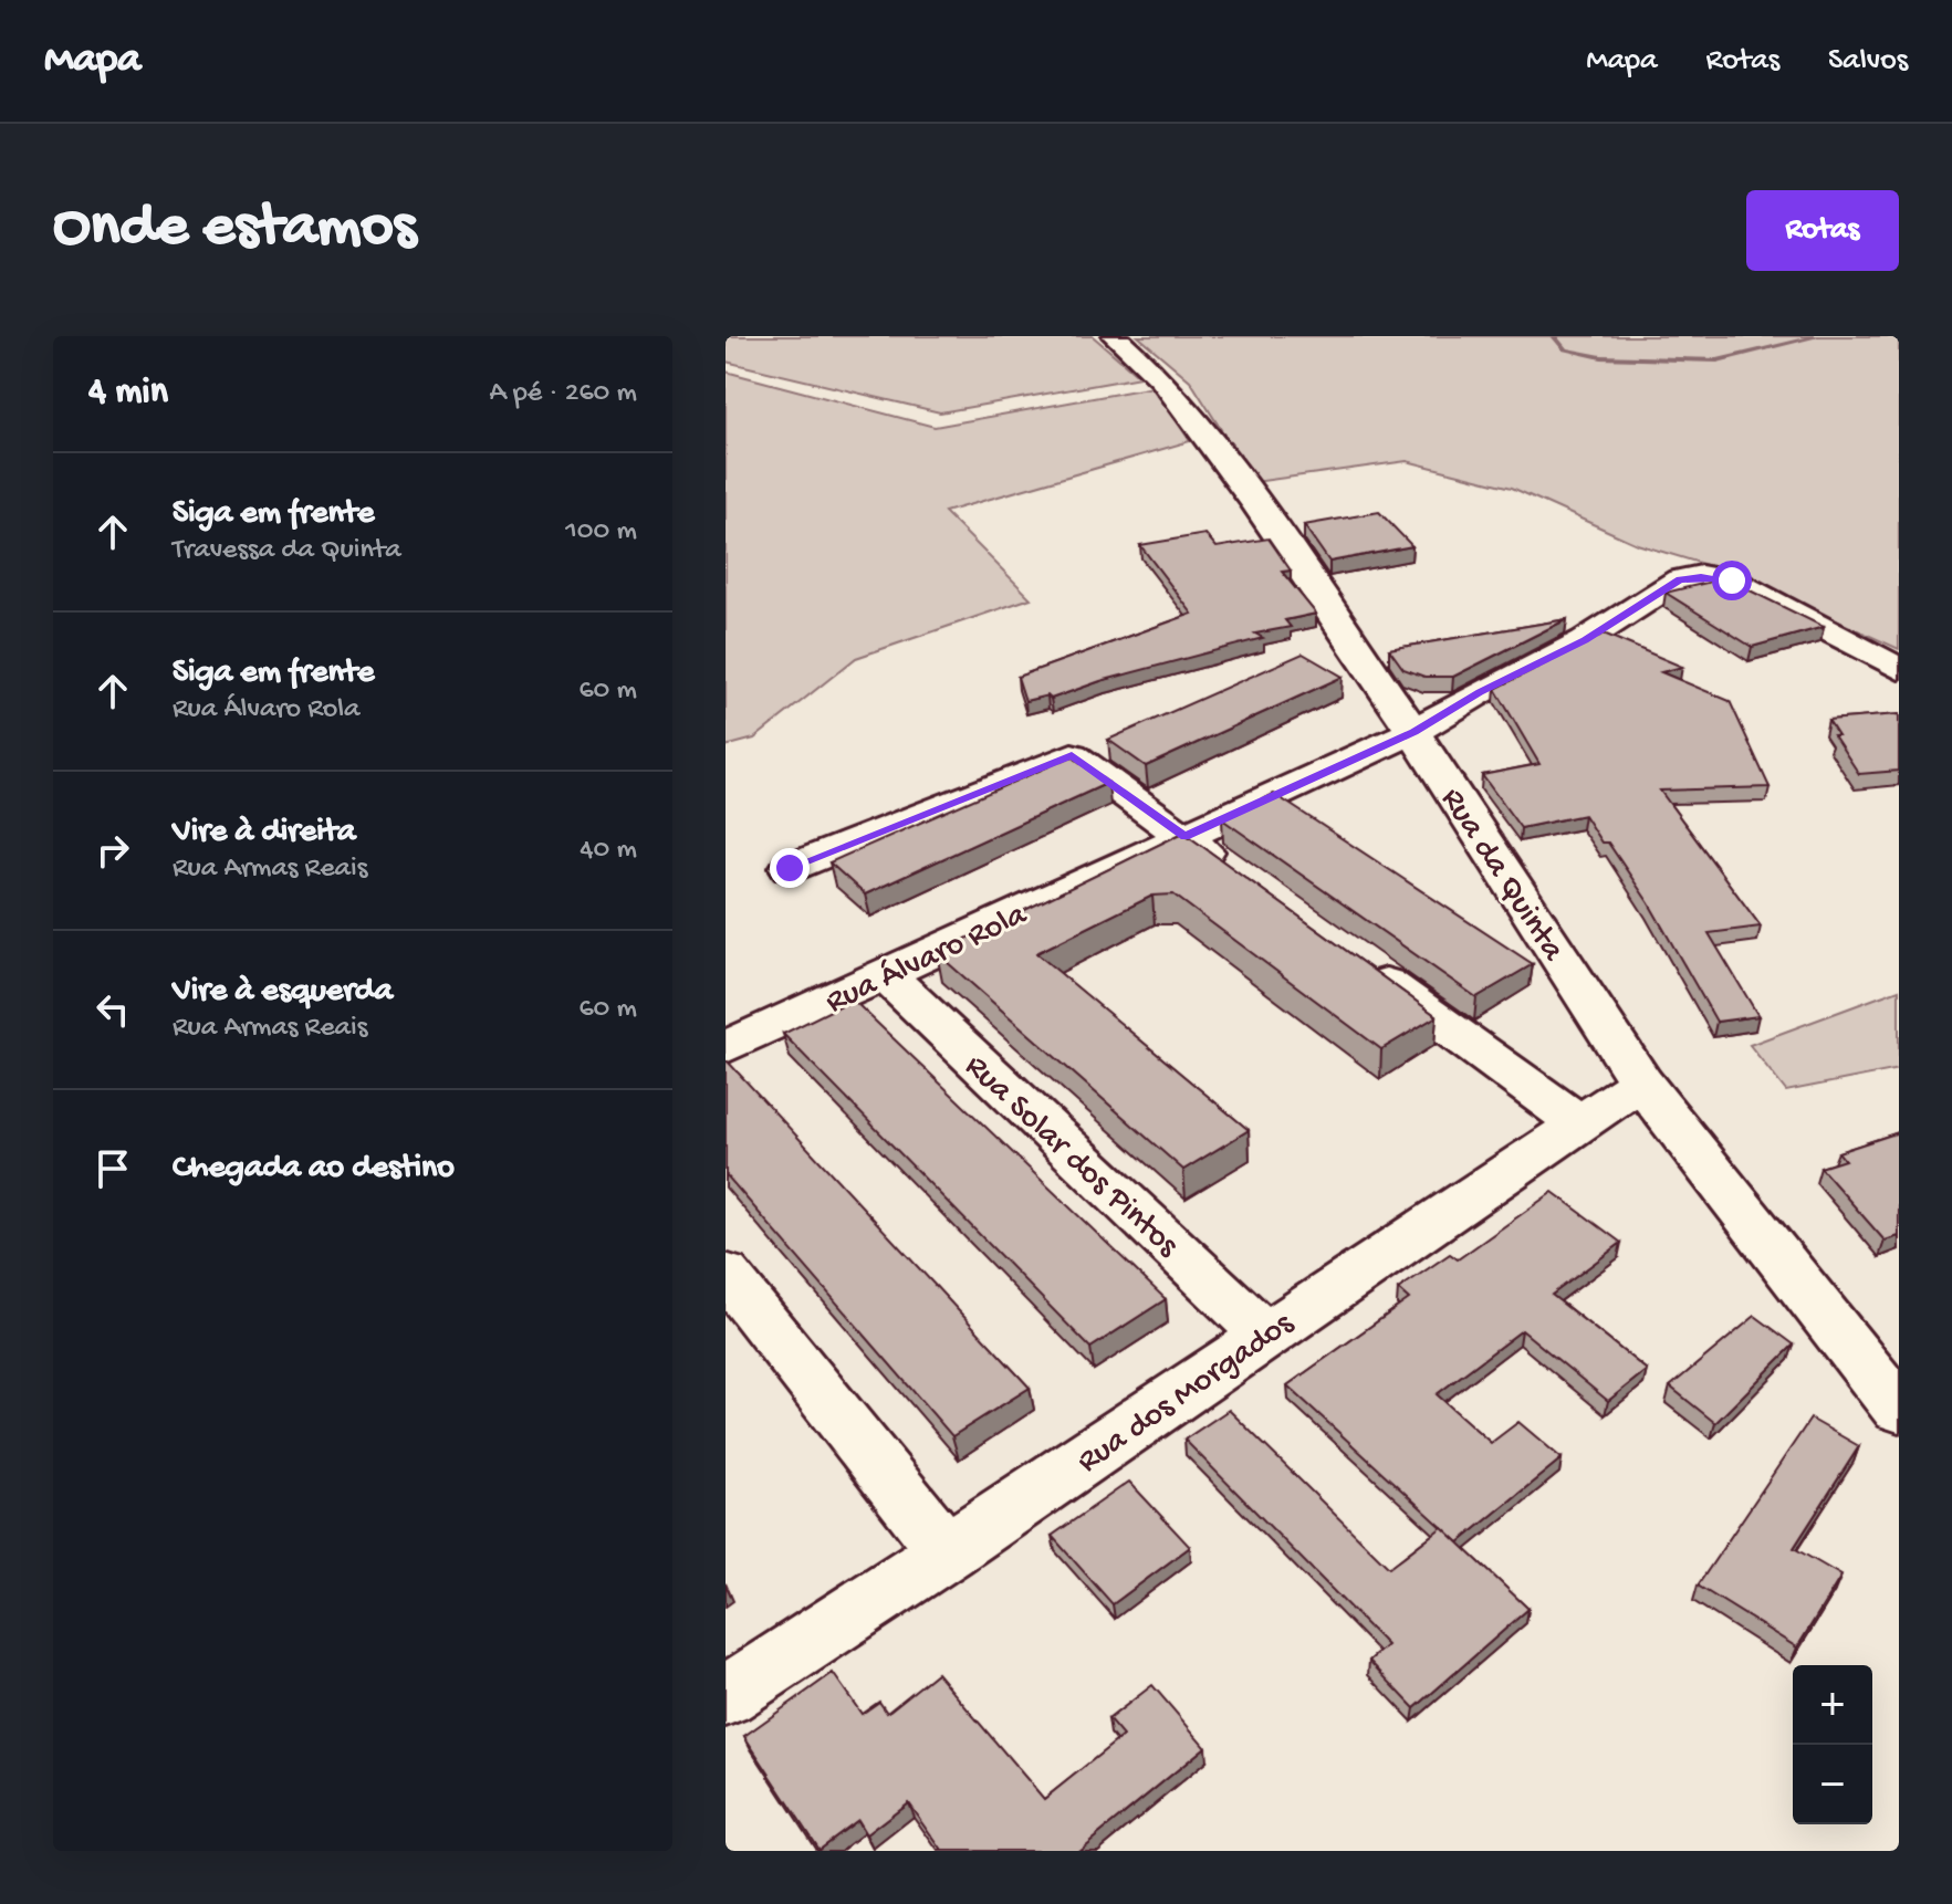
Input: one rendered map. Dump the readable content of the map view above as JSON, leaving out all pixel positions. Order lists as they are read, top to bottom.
{
  "streets": {
    "street": [
      "Rua da Quinta",
      "Rua Álvaro Rola",
      "Rua Solar dos Pintos",
      "Rua dos Morgados"
    ]
  },
  "crossings": [
    ["Rua da Quinta", "Rua Álvaro Rola"],
    ["Rua da Quinta", "Rua dos Morgados"],
    ["Rua Álvaro Rola", "Rua Solar dos Pintos"],
    ["Rua Solar dos Pintos", "Rua dos Morgados"]
  ],
  "page": {
    "header": "Mapa",
    "nav": ["Mapa", "Rotas", "Salvos"],
    "buttons": "Rotas",
    "title": "Onde estamos",
    "heading": ["4 min", "A pé · 260 m"],
    "list": [
      ["Siga em frente", "Travessa da Quinta", "100 m"],
      ["Siga em frente", "Rua Álvaro Rola", "60 m"],
      ["Vire à direita", "Rua Armas Reais", "40 m"],
      ["Vire à esquerda", "Rua Armas Reais", "60 m"],
      "Chegada ao destino"
    ],
    "map_buttons": ["+", "−"]
  }
}
